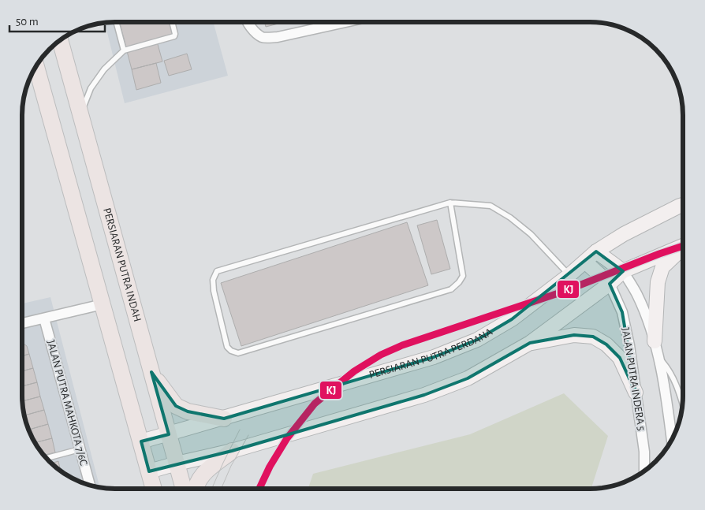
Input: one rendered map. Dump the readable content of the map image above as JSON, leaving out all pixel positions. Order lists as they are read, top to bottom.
{
  "streets": {
    "main road": ["PERSIARAN PUTRA INDAH", "PERSIARAN PUTRA PERDANA"],
    "street": ["JALAN PUTRA INDERA 5", "JALAN PUTRA MAHKOTA 7/6C"]
  },
  "crossings": [
    ["PERSIARAN PUTRA INDAH", "PERSIARAN PUTRA PERDANA"]
  ],
  "lines": ["transit line KJ"],
  "scale_bar": "50 m"
}
